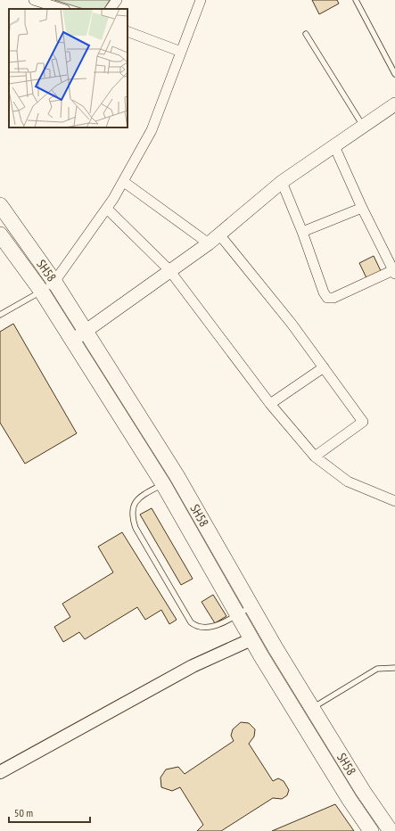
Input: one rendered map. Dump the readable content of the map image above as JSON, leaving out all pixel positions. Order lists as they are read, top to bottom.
{
  "streets": {
    "main road": ["SH58"]
  },
  "scale_bar": "50 m"
}
